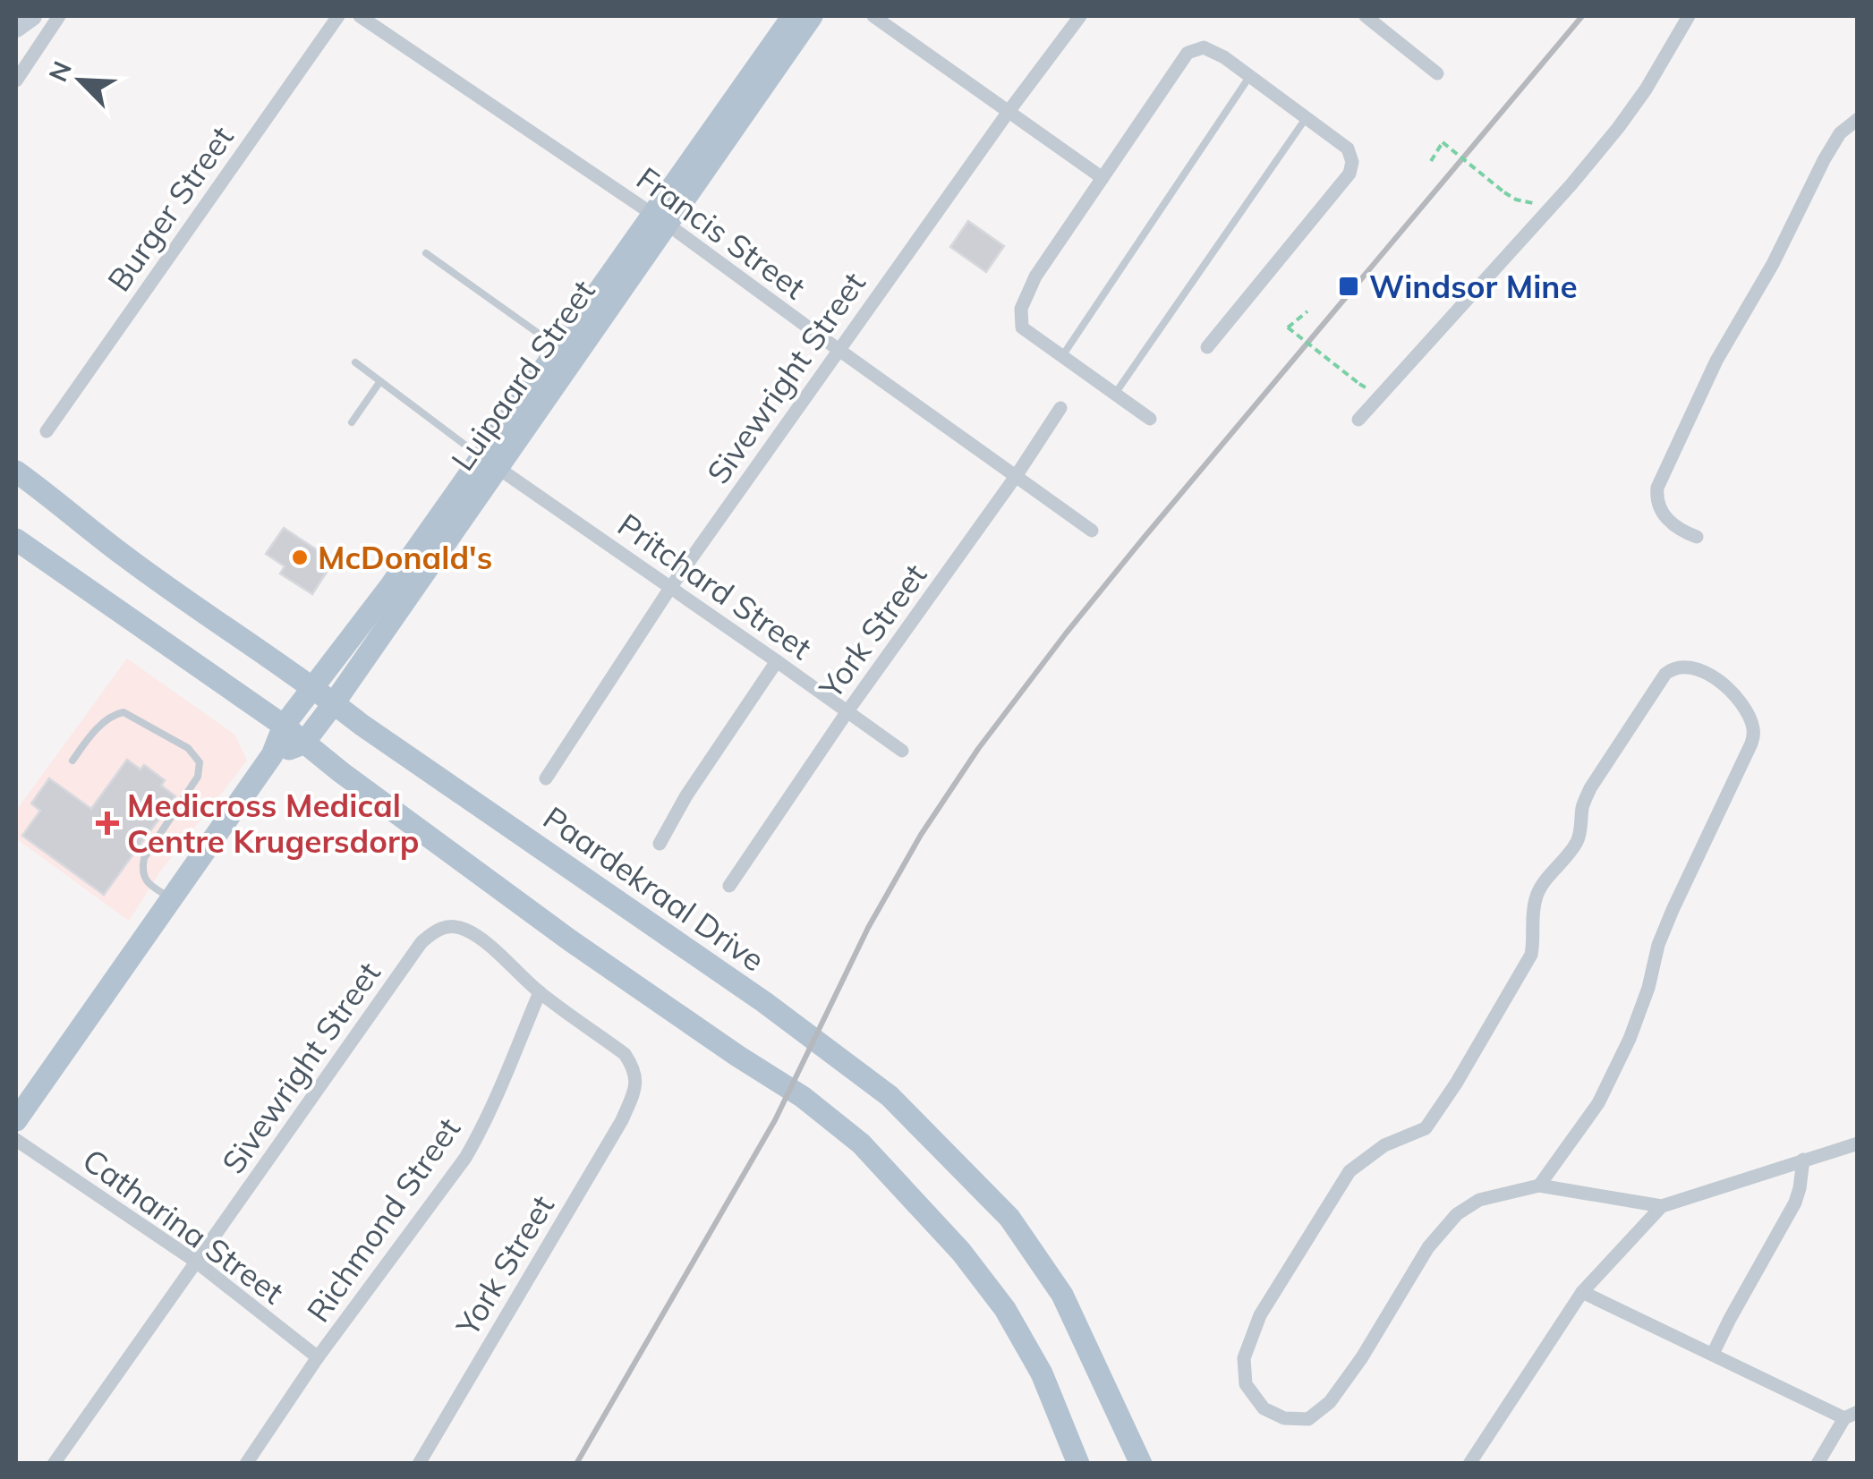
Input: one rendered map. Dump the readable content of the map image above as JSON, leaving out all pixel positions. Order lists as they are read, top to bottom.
{
  "streets": {
    "main road": ["Luipaard Street", "Paardekraal Drive"],
    "street": [
      "Burger Street",
      "Francis Street",
      "Sivewright Street",
      "Pritchard Street",
      "York Street",
      "Richmond Street",
      "Catharina Street"
    ]
  },
  "crossings": [
    ["Francis Street", "Luipaard Street"],
    ["Francis Street", "Sivewright Street"],
    ["Francis Street", "York Street"],
    ["Luipaard Street", "Pritchard Street"],
    ["Luipaard Street", "Paardekraal Drive"],
    ["Sivewright Street", "Pritchard Street"],
    ["Sivewright Street", "York Street"],
    ["Sivewright Street", "Richmond Street"],
    ["Sivewright Street", "Catharina Street"],
    ["Pritchard Street", "York Street"],
    ["Richmond Street", "Catharina Street"]
  ],
  "places": {
    "transit": ["Windsor Mine"],
    "other": ["McDonald's"],
    "health": ["Medicross Medical Centre Krugersdorp"]
  },
  "north": "top left"
}
